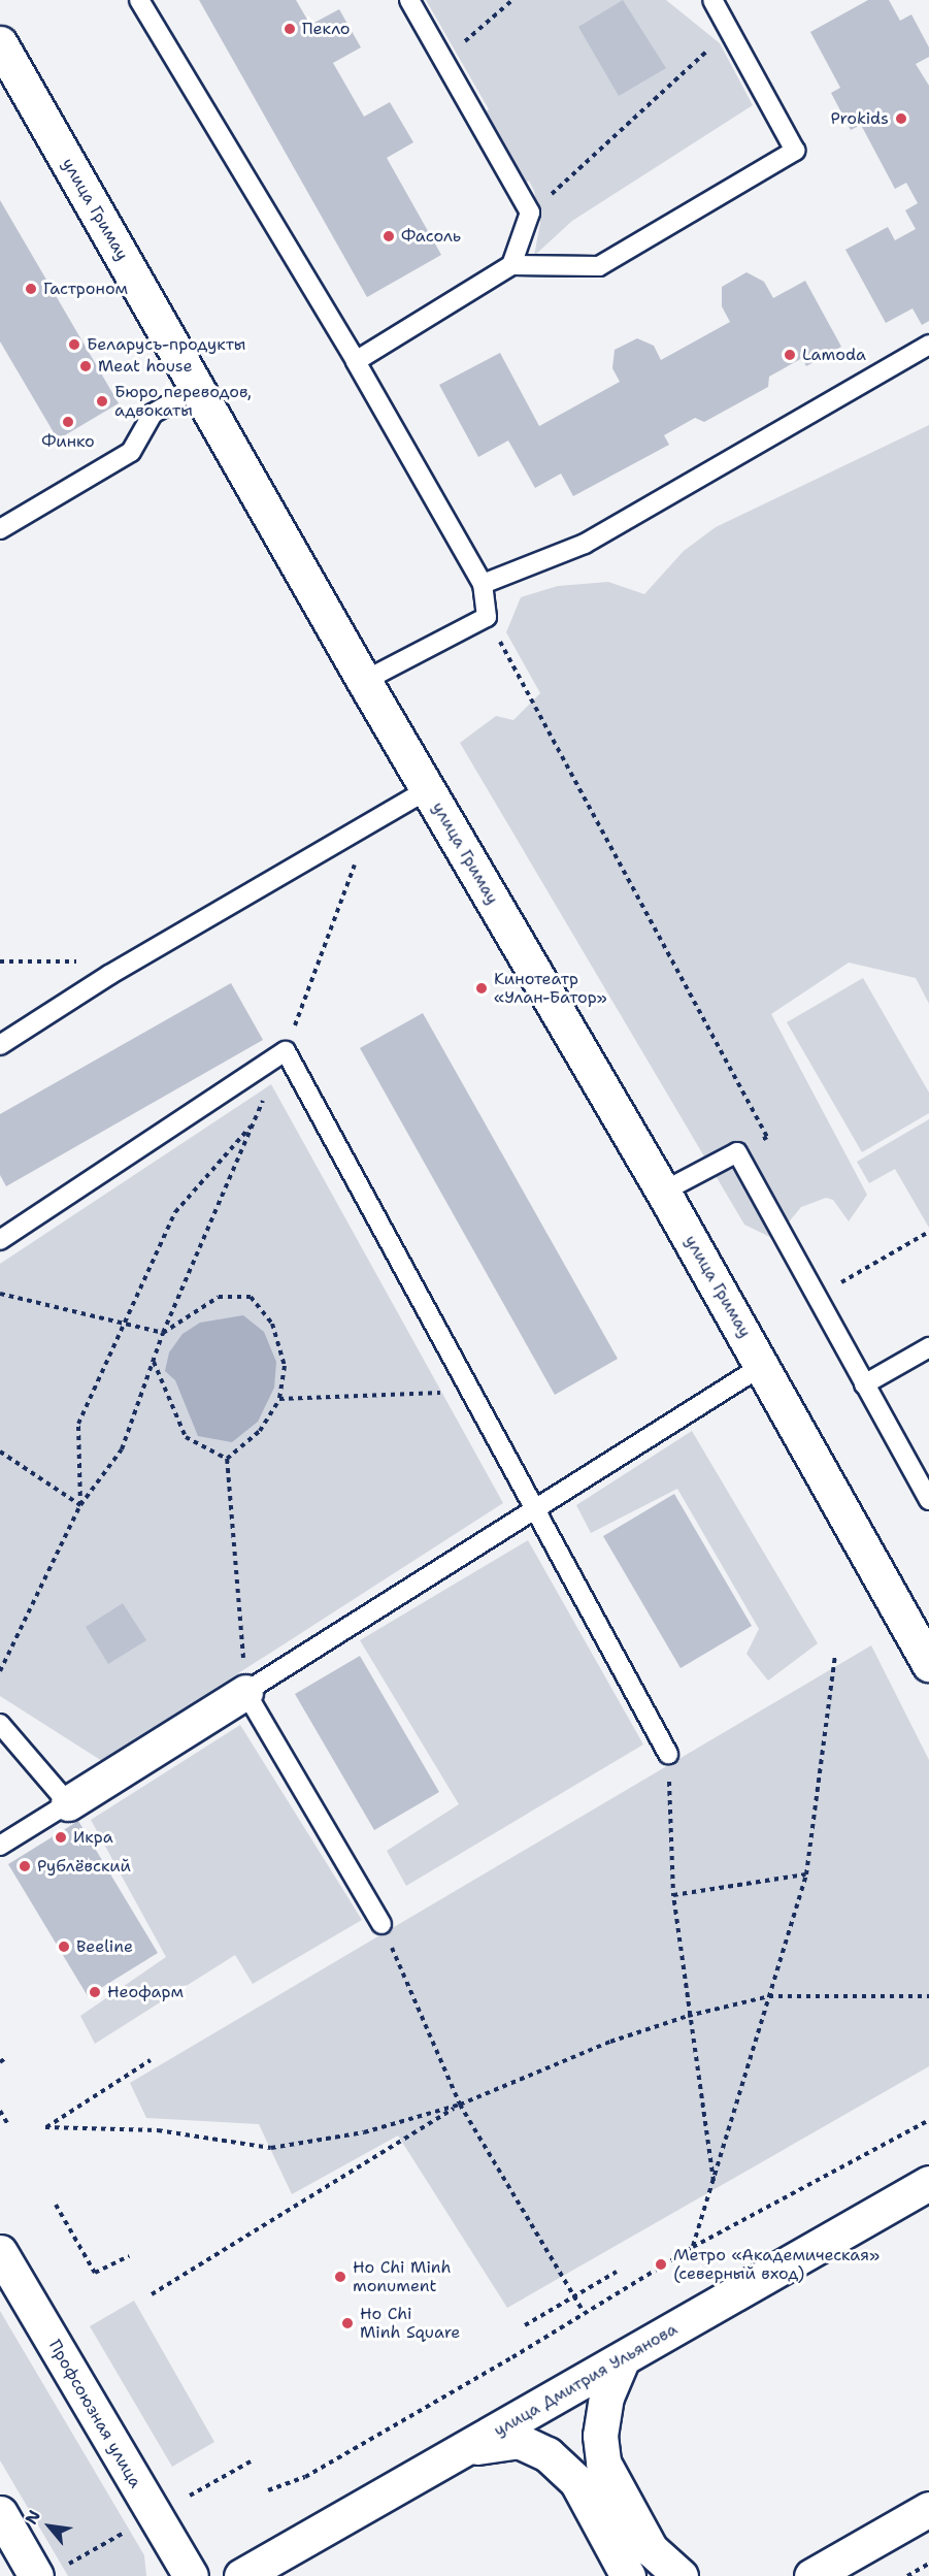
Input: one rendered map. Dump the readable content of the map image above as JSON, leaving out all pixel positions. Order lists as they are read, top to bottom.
{
  "streets": {
    "street": ["улица Гримау", "улица Дмитрия Ульянова", "Профсоюзная улица"]
  },
  "places": [
    "Пекло",
    "Prokids",
    "Фасоль",
    "Гастроном",
    "Беларусъ-продукты",
    "Lamoda",
    "Meat house",
    "Бюро переводов, адвокаты",
    "Финко",
    "Кинотеатр «Улан-Батор»",
    "Икра",
    "Рублёвский",
    "Beeline",
    "Неофарм",
    "Метро «Академическая» (северный вход)",
    "Ho Chi Minh monument",
    "Ho Chi Minh Square"
  ],
  "north": "top left"
}
